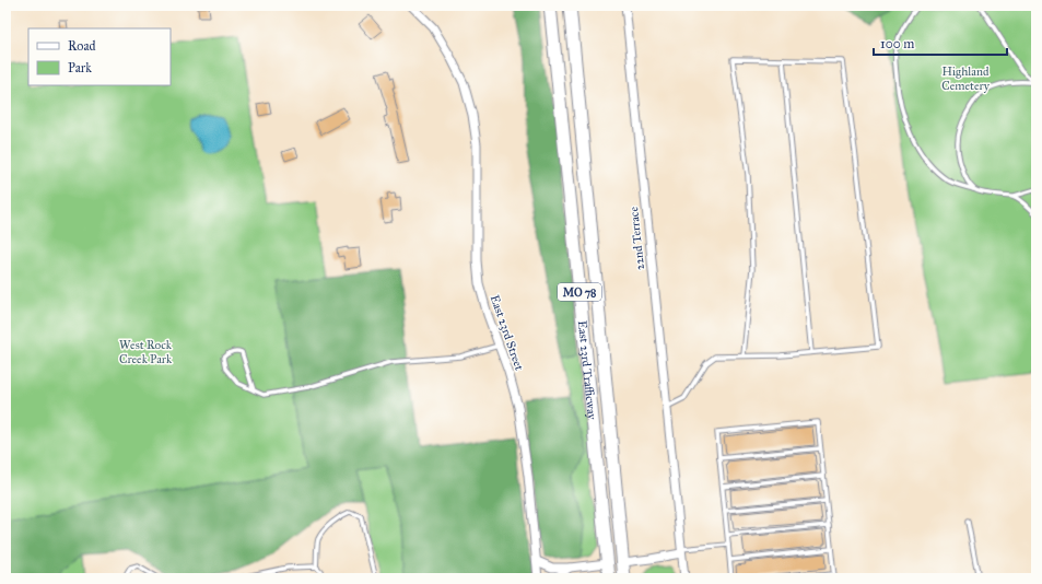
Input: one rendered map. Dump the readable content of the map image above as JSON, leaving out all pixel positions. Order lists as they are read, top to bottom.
{
  "streets": {
    "main road": ["MO 78", "East 23rd Trafficway"],
    "street": ["22nd Terrace", "East 23rd Street"]
  },
  "parks": ["Highland Cemetery", "West Rock Creek Park"],
  "legend": ["Road", "Park"],
  "scale_bar": "100 m"
}
